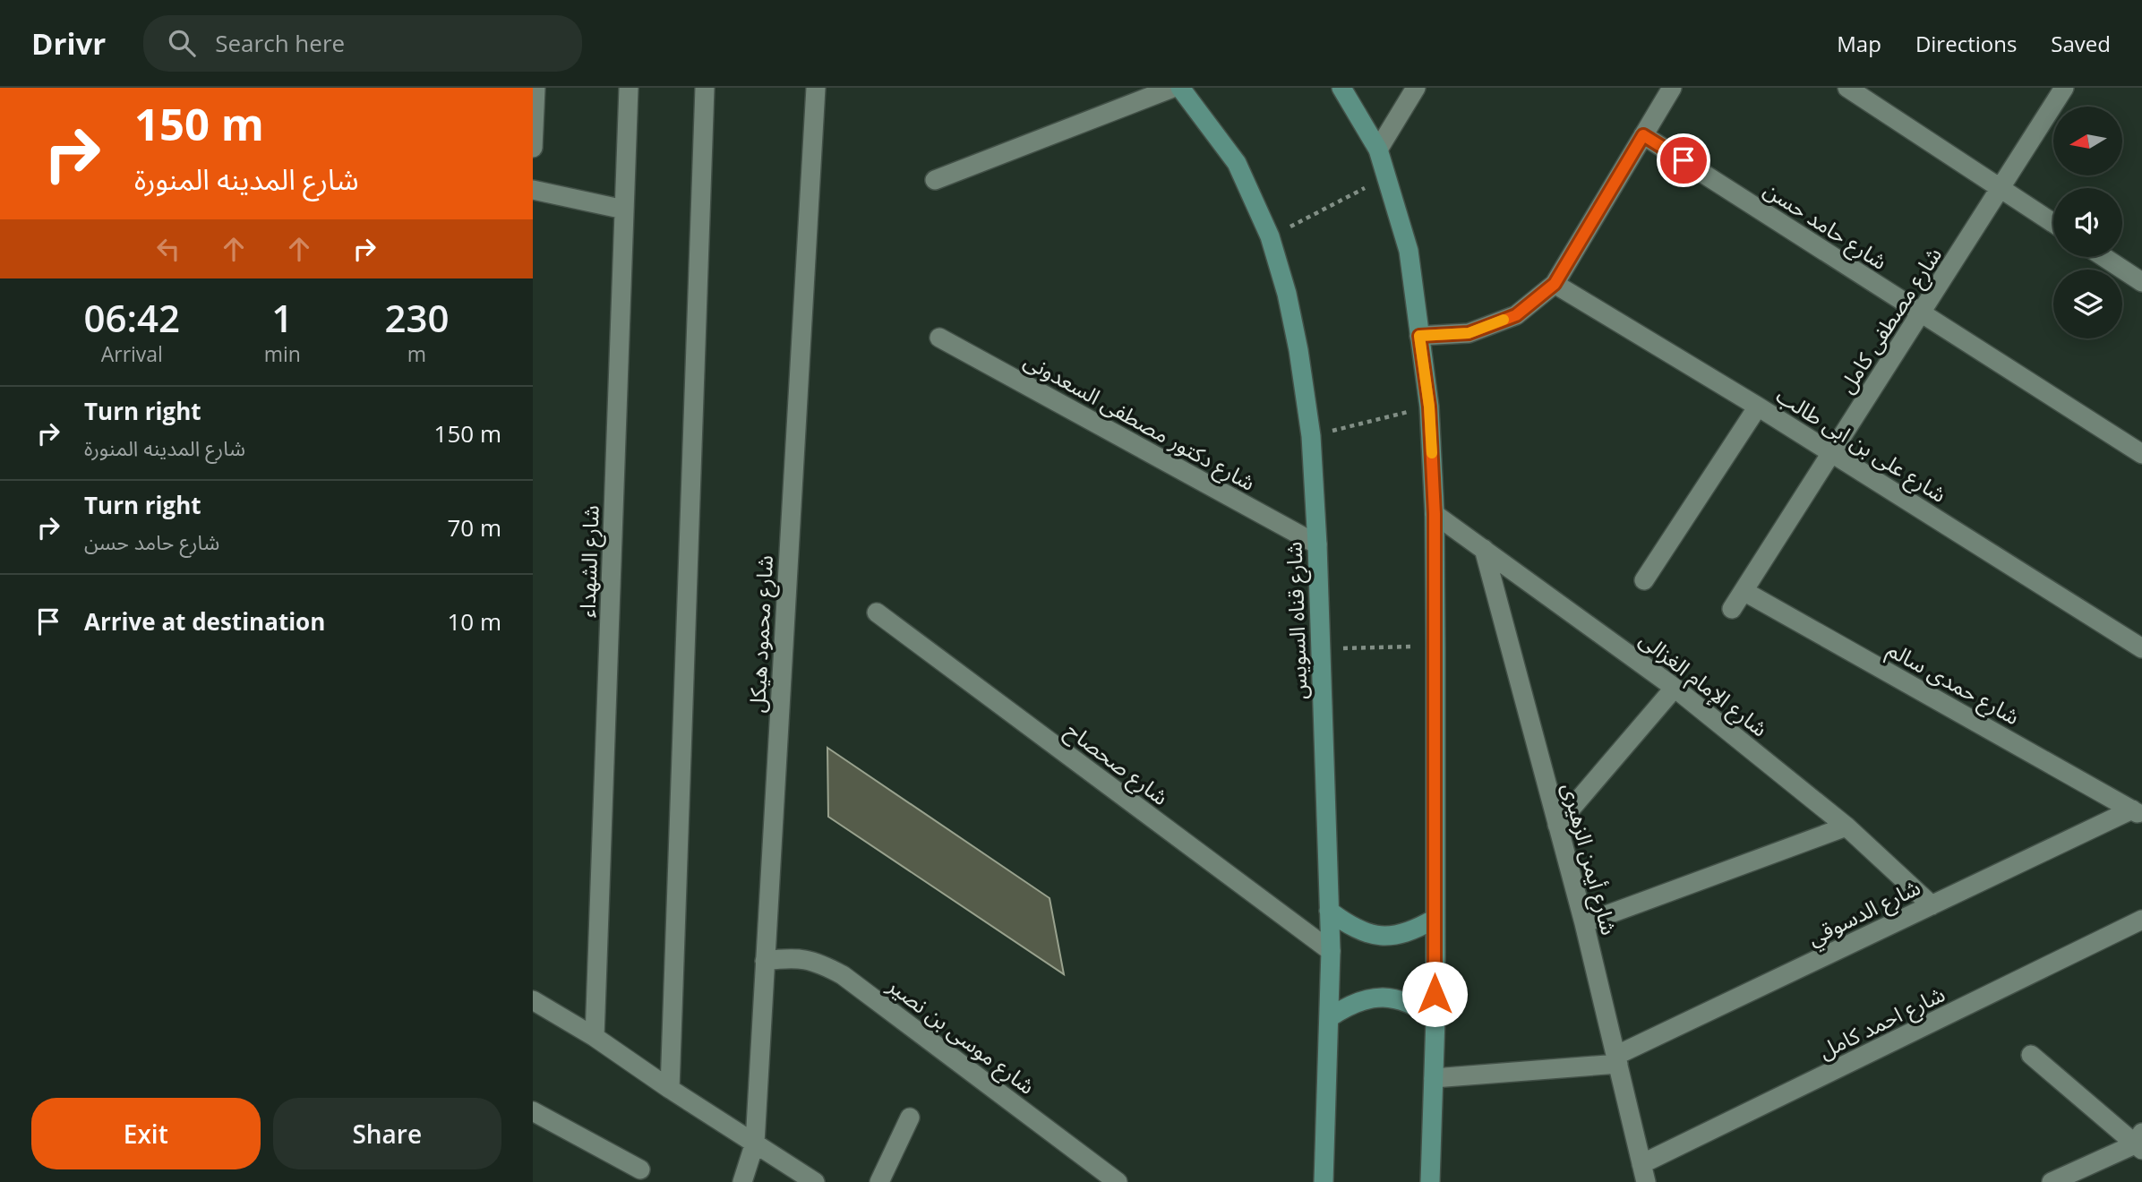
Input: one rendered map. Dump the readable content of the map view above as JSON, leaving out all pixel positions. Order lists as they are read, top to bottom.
{
  "streets": {
    "main road": ["شارع قناه السويس"],
    "street": [
      "شارع حامد حسن",
      "شارع مصطفى كامل",
      "شارع دكتور مصطفى السعدونى",
      "شارع على بن ابى طالب",
      "شارع الشهداء",
      "شارع محمود هيكل",
      "شارع حمدى سالم",
      "شارع الإمام الغزالى",
      "شارع صحصاح",
      "شارع أيمن الزهيرى",
      "شارع الدسوقي",
      "شارع احمد كامل",
      "شارع موسى بن نصير"
    ]
  },
  "crossings": [
    ["شارع حامد حسن", "شارع مصطفى كامل"],
    ["شارع مصطفى كامل", "شارع على بن ابى طالب"],
    ["شارع مصطفى كامل", "شارع حمدى سالم"],
    ["شارع دكتور مصطفى السعدونى", "شارع قناه السويس"],
    ["شارع قناه السويس", "شارع صحصاح"],
    ["شارع محمود هيكل", "شارع موسى بن نصير"],
    ["شارع حمدى سالم", "شارع الدسوقي"],
    ["شارع الإمام الغزالى", "شارع أيمن الزهيرى"],
    ["شارع الإمام الغزالى", "شارع الدسوقي"],
    ["شارع أيمن الزهيرى", "شارع الدسوقي"],
    ["شارع أيمن الزهيرى", "شارع احمد كامل"]
  ],
  "north": "left",
  "page": {
    "header": "Drivr",
    "search": "Search here",
    "nav": ["Map", "Directions", "Saved"],
    "turn": ["150 m", "شارع المدينه المنورة"],
    "eta": [
      "06:42",
      "Arrival",
      "1",
      "min",
      "230",
      "m"
    ],
    "list": [
      {
        "name": "Turn right",
        "note": "شارع المدينه المنورة",
        "value": "150 m"
      },
      {
        "name": "Turn right",
        "note": "شارع حامد حسن",
        "value": "70 m"
      },
      {
        "name": "Arrive at destination",
        "value": "10 m"
      }
    ],
    "buttons": ["Exit", "Share"]
  }
}
